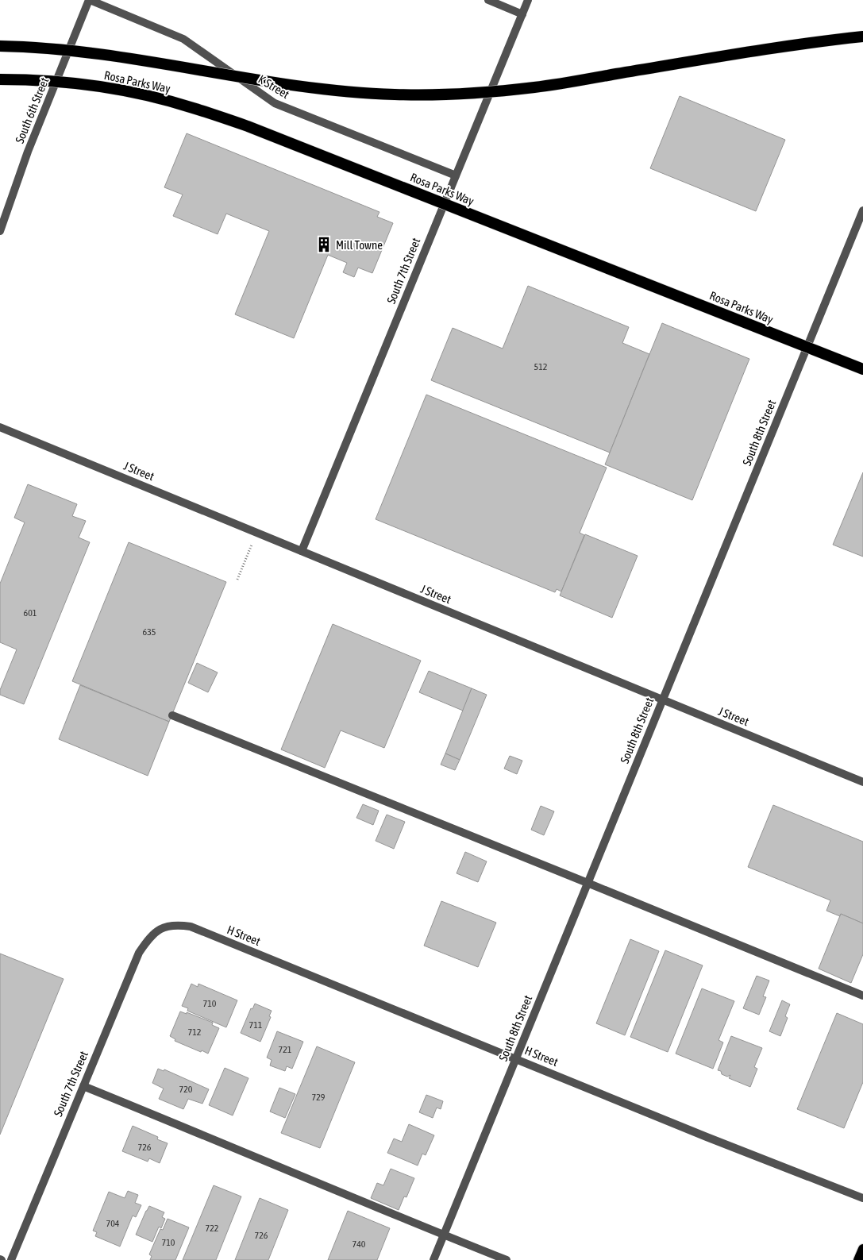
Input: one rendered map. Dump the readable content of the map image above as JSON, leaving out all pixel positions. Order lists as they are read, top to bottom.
{
  "streets": {
    "highway": ["Rosa Parks Way"],
    "street": [
      "K Street",
      "South 6th Street",
      "South 7th Street",
      "South 8th Street",
      "J Street",
      "H Street"
    ]
  },
  "crossings": [
    ["K Street", "South 6th Street"],
    ["K Street", "South 7th Street"],
    ["South 7th Street", "J Street"],
    ["South 7th Street", "H Street"],
    ["South 8th Street", "J Street"],
    ["South 8th Street", "H Street"]
  ],
  "places": {
    "building": ["Mill Towne"]
  },
  "house_numbers": [
    "512",
    "601",
    "635",
    "710",
    "711",
    "712",
    "721",
    "720",
    "729",
    "726",
    "704",
    "722",
    "726",
    "710",
    "740"
  ]
}
